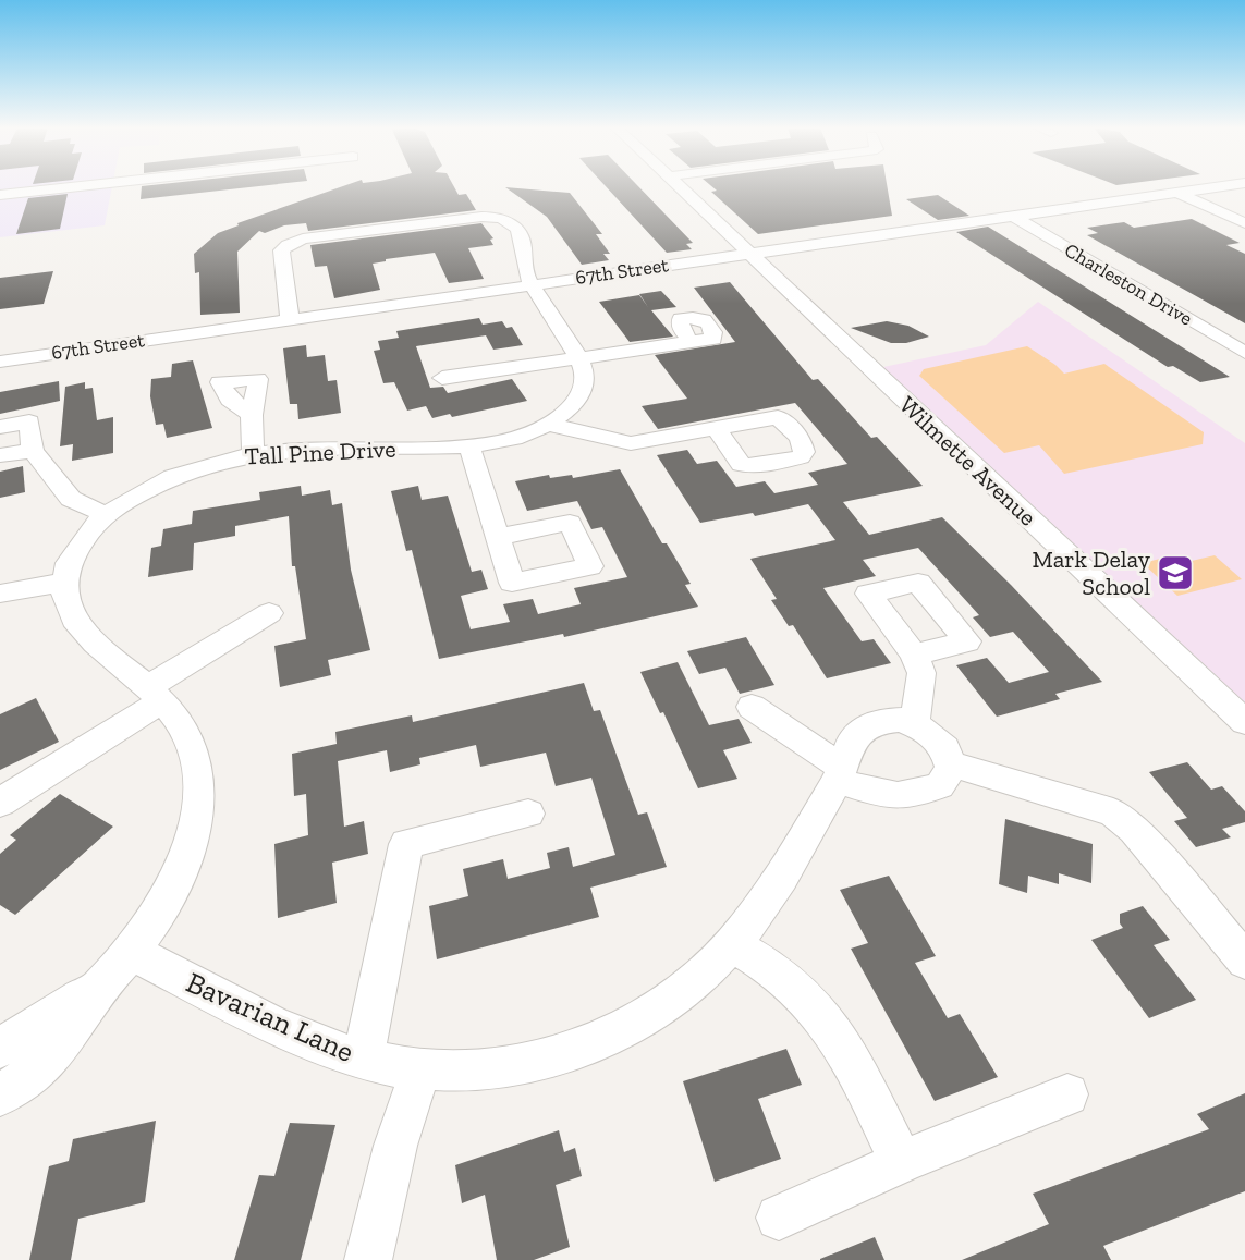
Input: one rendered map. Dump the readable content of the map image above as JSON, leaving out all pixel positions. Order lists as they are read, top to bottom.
{
  "streets": {
    "street": [
      "67th Street",
      "Charleston Drive",
      "Tall Pine Drive",
      "Wilmette Avenue",
      "Bavarian Lane"
    ]
  },
  "crossings": [
    ["67th Street", "Charleston Drive"],
    ["67th Street", "Tall Pine Drive"],
    ["67th Street", "Wilmette Avenue"]
  ],
  "places": {
    "school or university": ["Mark Delay School"]
  }
}
